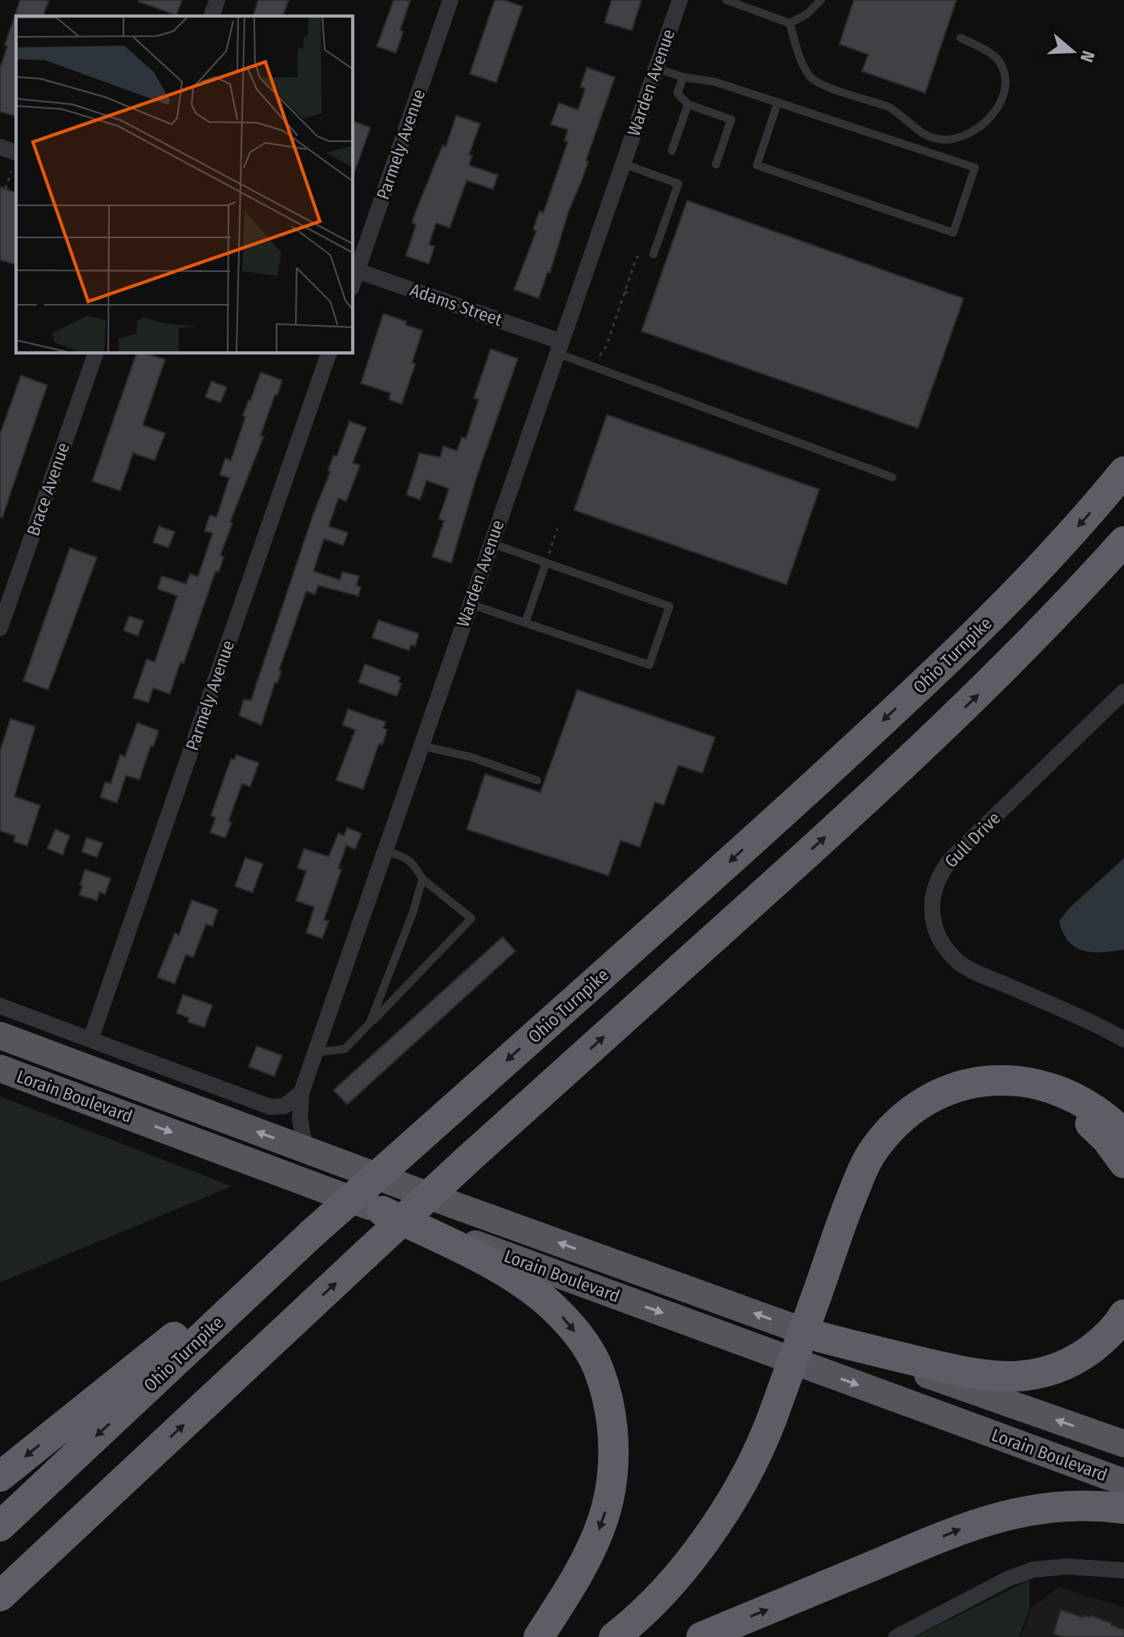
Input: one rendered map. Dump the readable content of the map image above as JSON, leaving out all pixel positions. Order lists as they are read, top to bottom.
{
  "streets": {
    "highway": ["Ohio Turnpike", "Lorain Boulevard"],
    "street": [
      "Warden Avenue",
      "Parmely Avenue",
      "Adams Street",
      "Brace Avenue",
      "Gull Drive"
    ]
  },
  "crossings": [
    ["Warden Avenue", "Adams Street"],
    ["Warden Avenue", "Lorain Boulevard"],
    ["Parmely Avenue", "Adams Street"]
  ],
  "north": "right"
}
